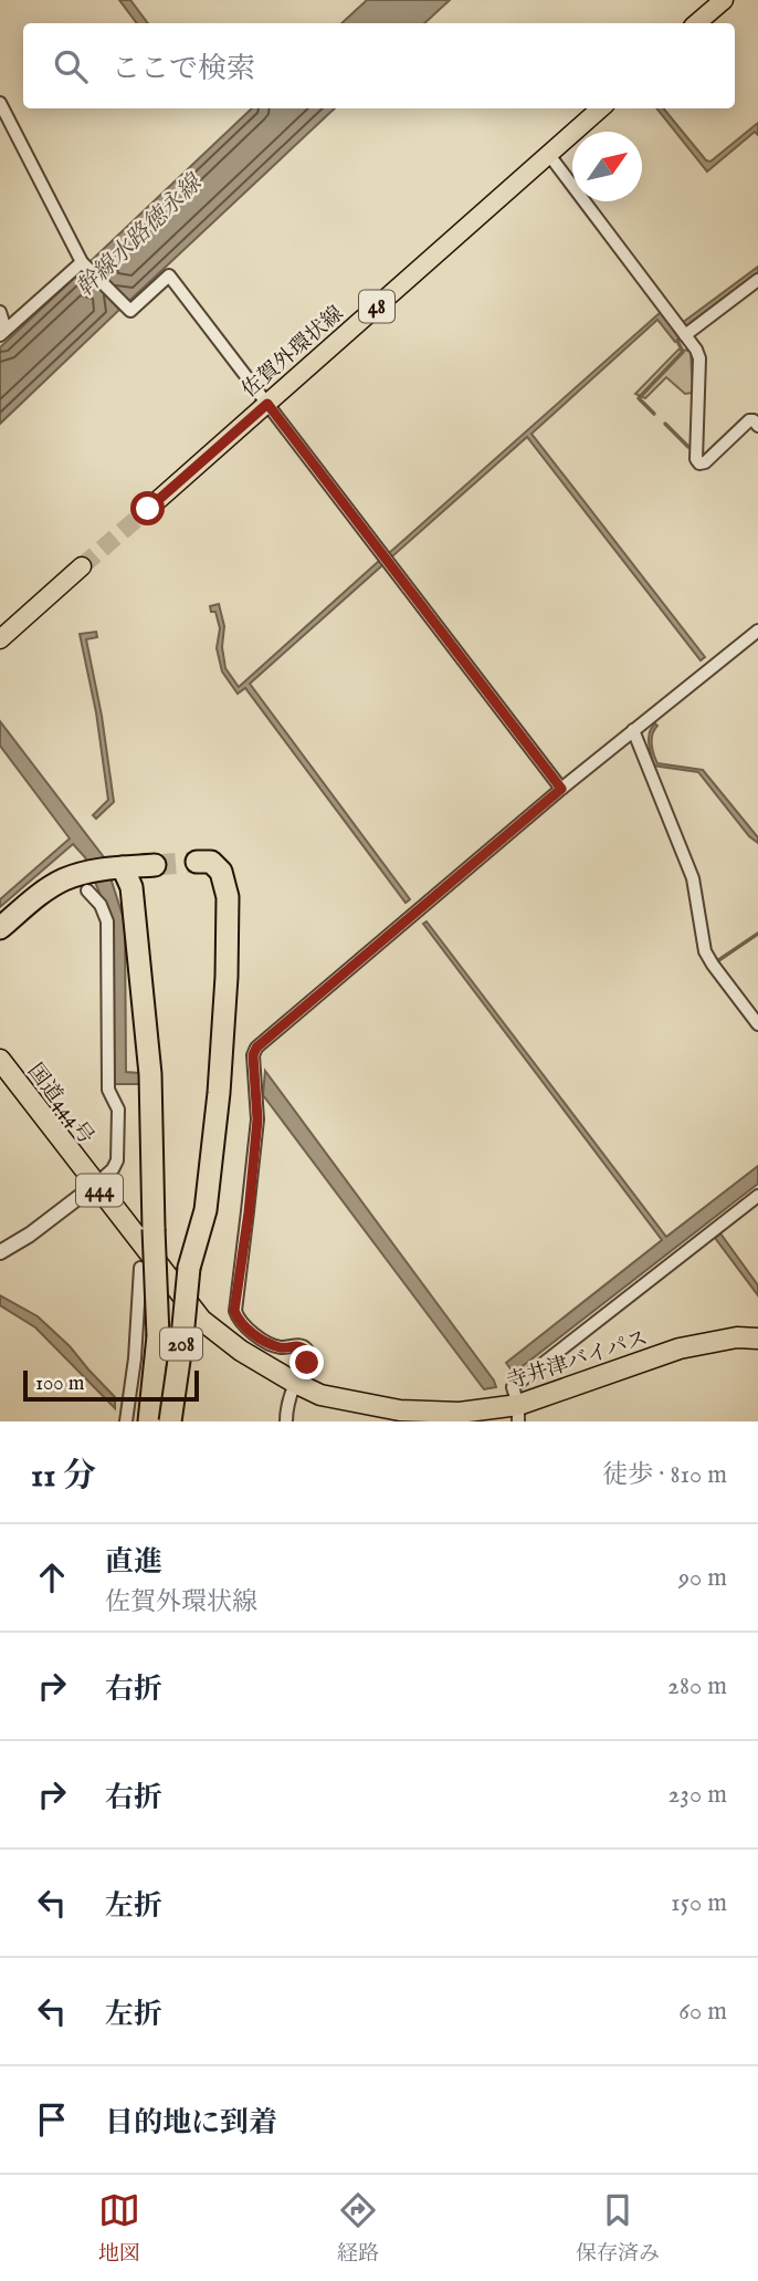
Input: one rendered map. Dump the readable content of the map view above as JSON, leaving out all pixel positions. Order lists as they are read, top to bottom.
{
  "streets": {
    "highway": [
      "国道444号",
      "444",
      "208",
      "寺井津バイパス"
    ],
    "main road": ["48", "佐賀外環状線"]
  },
  "crossings": [
    ["国道444号", "寺井津バイパス"]
  ],
  "water": ["幹線水路徳永線"],
  "scale_bar": "100 m",
  "north": "top right",
  "page": {
    "search": "ここで検索",
    "scale": "100 m",
    "heading": ["11 分", "徒歩 · 810 m"],
    "list": [
      ["直進", "佐賀外環状線", "90 m"],
      ["右折", "280 m"],
      ["右折", "230 m"],
      ["左折", "150 m"],
      ["左折", "60 m"],
      "目的地に到着"
    ],
    "nav": ["地図", "経路", "保存済み"]
  }
}
